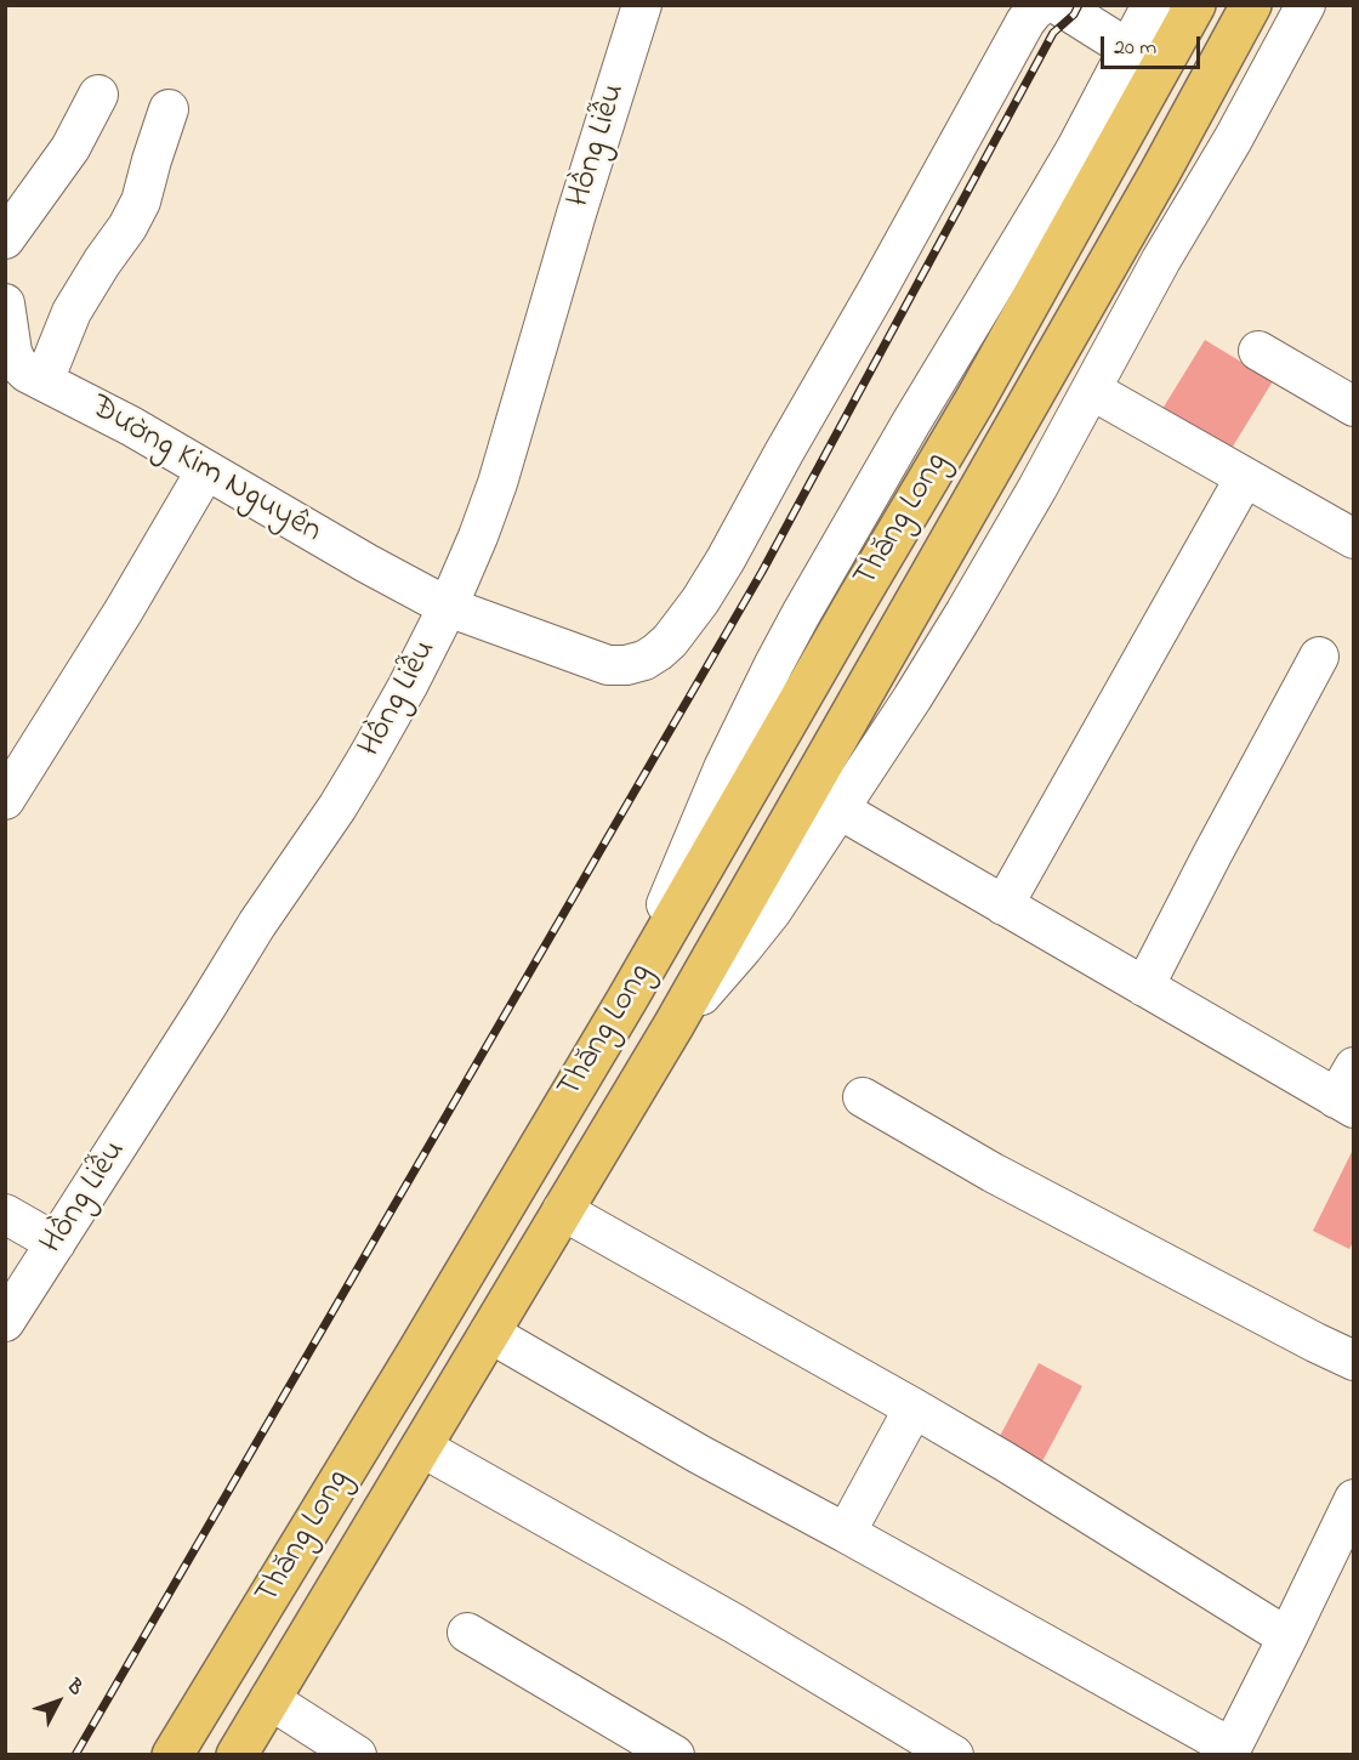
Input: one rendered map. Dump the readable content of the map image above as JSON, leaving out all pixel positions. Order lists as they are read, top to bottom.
{
  "streets": {
    "main road": ["Thăng Long"],
    "street": ["Hồng Liễu", "Đường Kim Nguyên"]
  },
  "crossings": [
    ["Hồng Liễu", "Đường Kim Nguyên"]
  ],
  "scale_bar": "20 m",
  "north": "top right"
}
